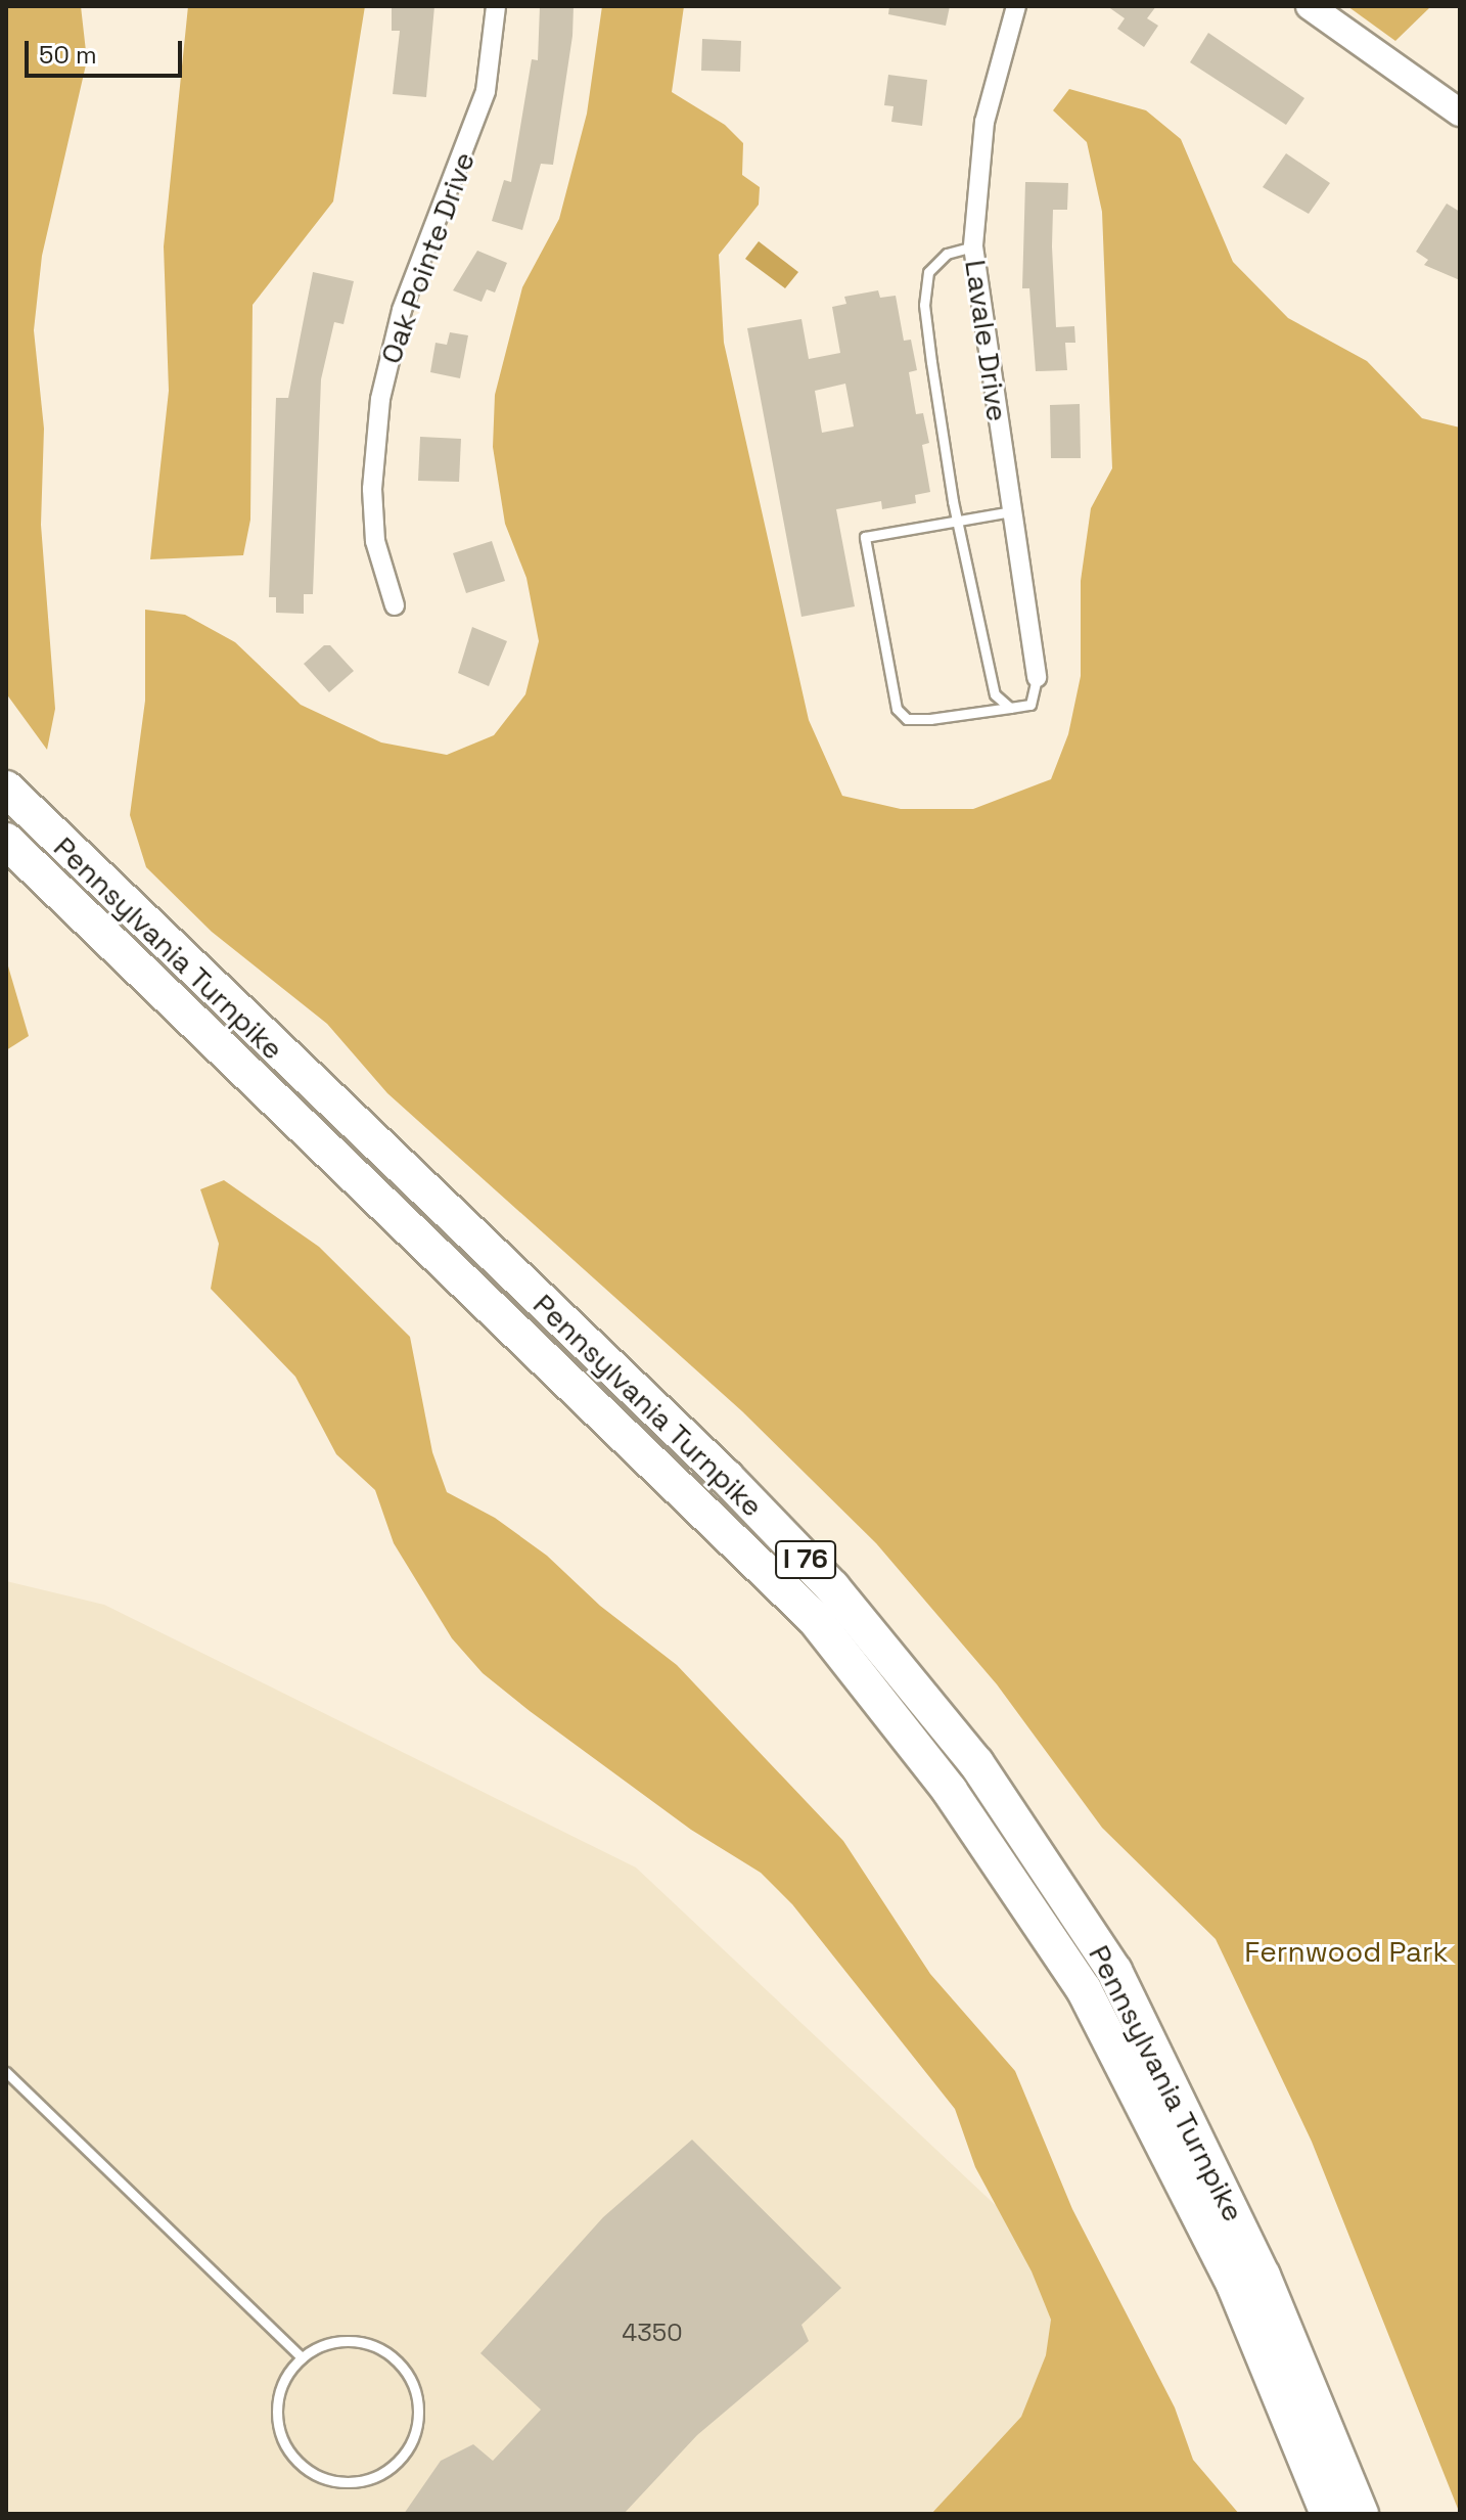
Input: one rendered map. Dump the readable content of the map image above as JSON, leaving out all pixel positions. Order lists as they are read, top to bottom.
{
  "streets": {
    "highway": ["Pennsylvania Turnpike", "I 76"],
    "street": ["Oak Pointe Drive", "Lavale Drive"]
  },
  "parks": ["Fernwood Park"],
  "house_numbers": ["4350"],
  "scale_bar": "50 m"
}
